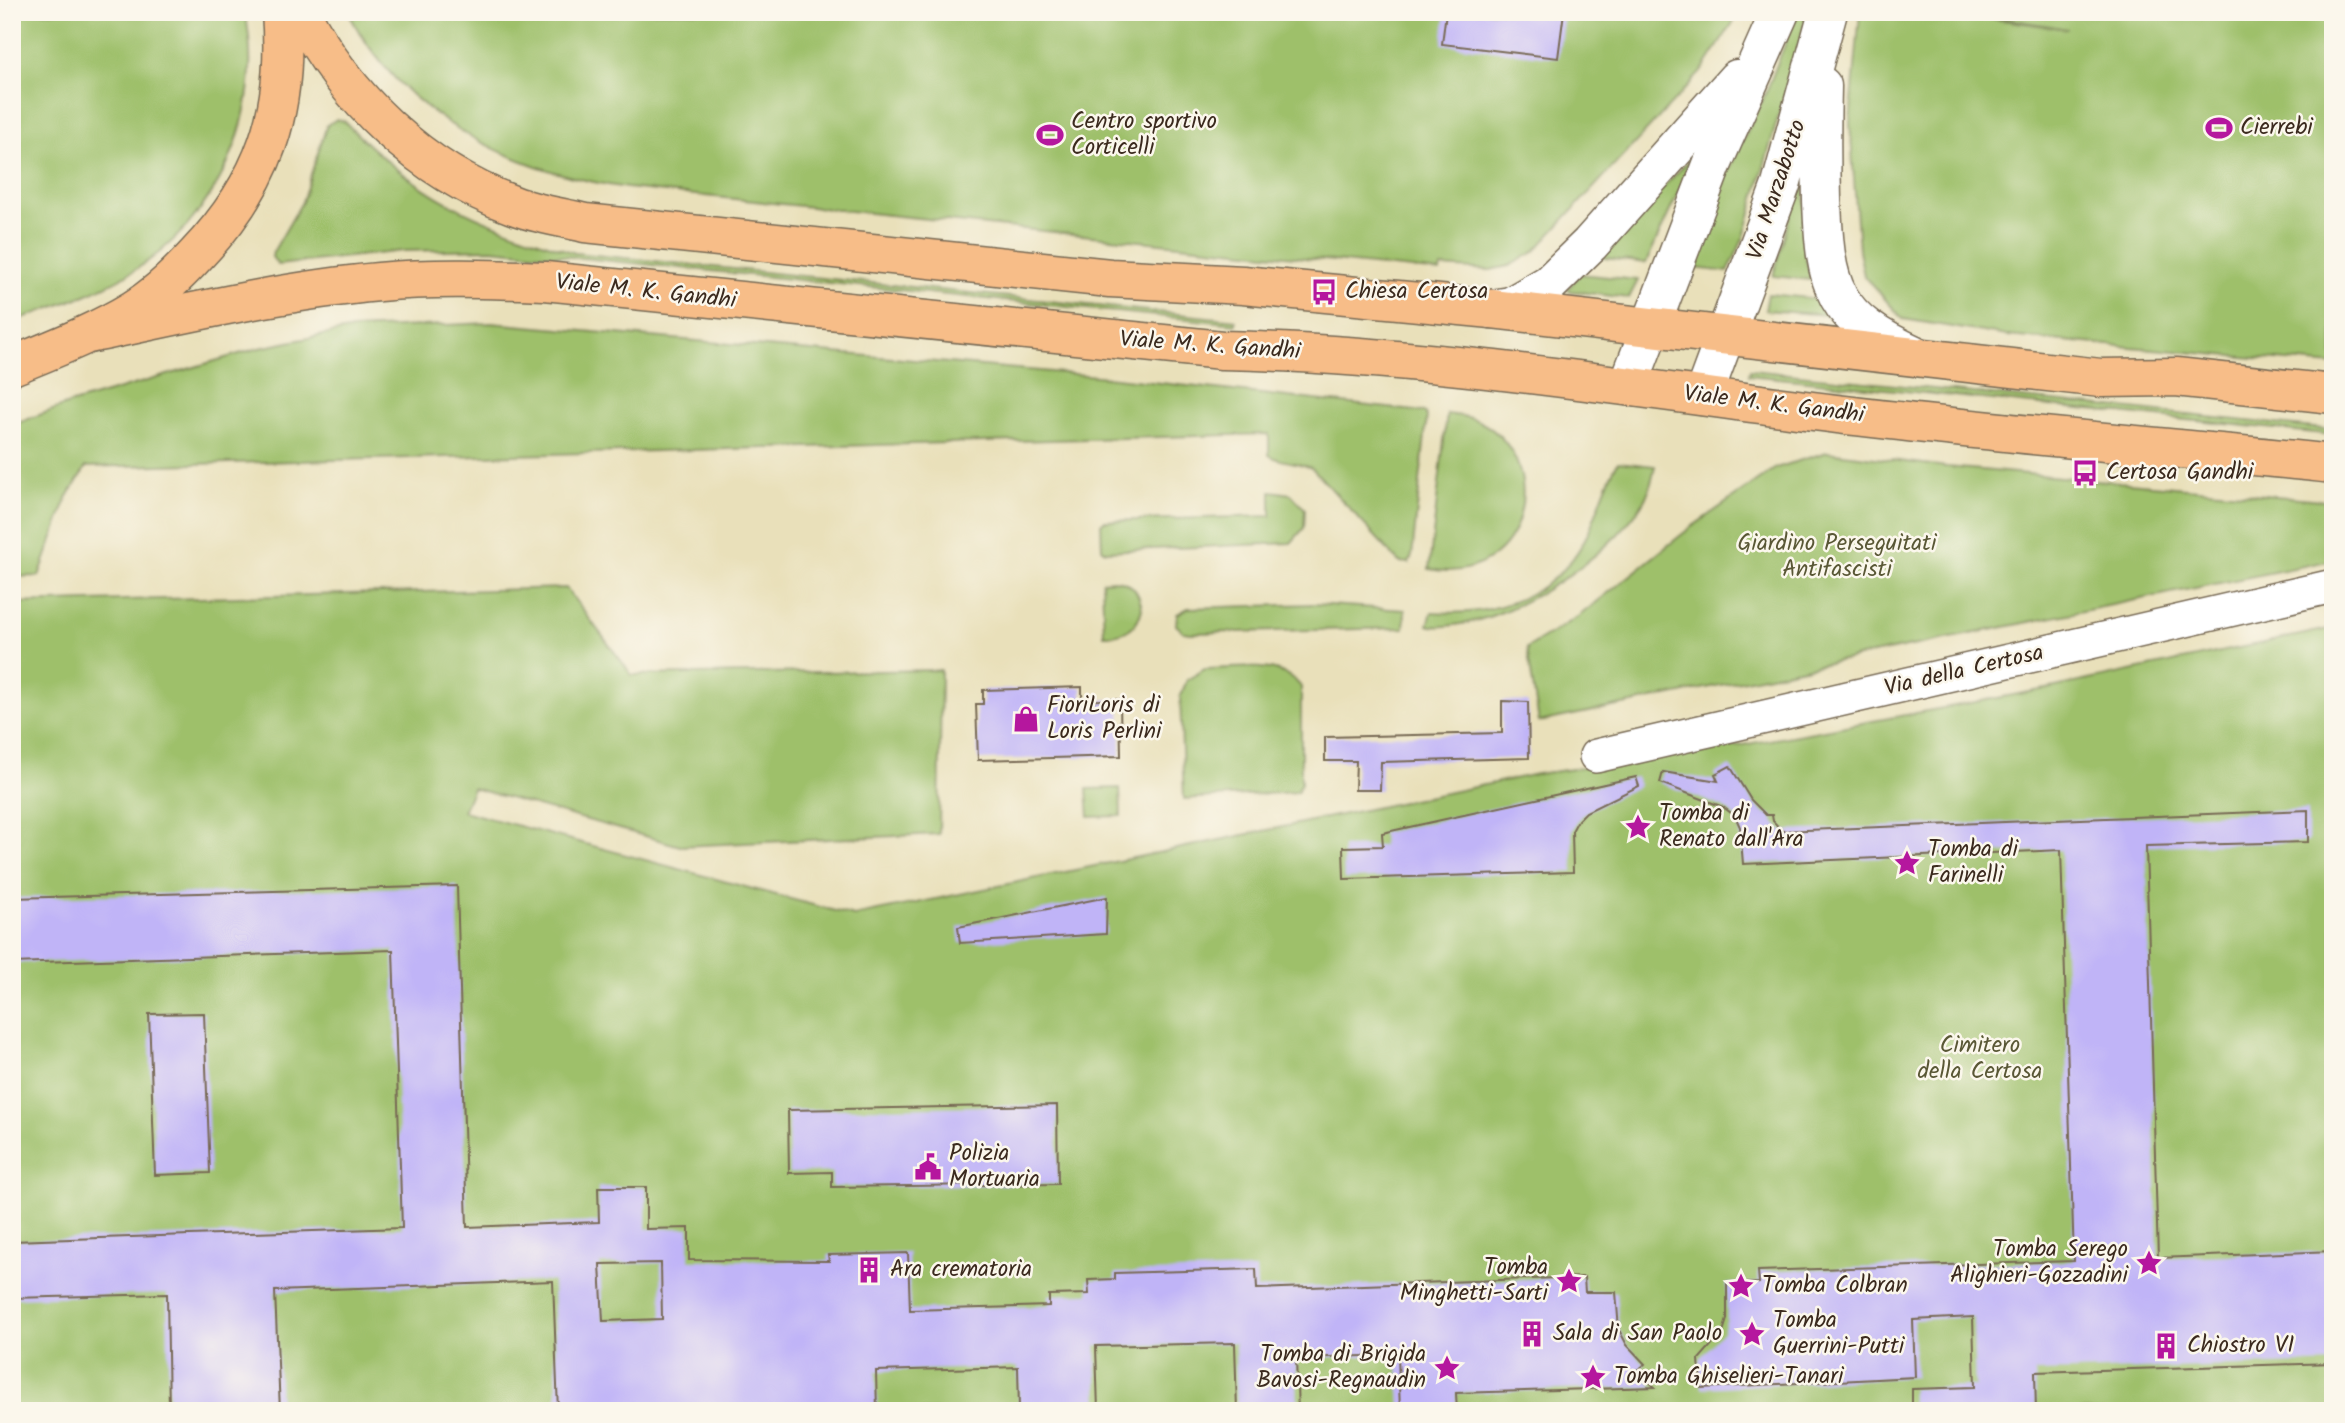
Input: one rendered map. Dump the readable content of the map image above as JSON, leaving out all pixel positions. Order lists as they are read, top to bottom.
{
  "streets": {
    "main road": ["Viale M. K. Gandhi"],
    "street": ["Via Marzabotto", "Via della Certosa"]
  },
  "crossings": [
    ["Via Marzabotto", "Viale M. K. Gandhi"]
  ],
  "parks": ["Giardino Perseguitati Antifascisti", "Cimitero della Certosa"],
  "places": {
    "sports": ["Cierrebi", "Centro sportivo Corticelli"],
    "bus stop": ["Chiesa Certosa", "Certosa Gandhi"],
    "shop": ["FioriLoris di Loris Perlini"],
    "place": [
      "Tomba di Renato dall'Ara",
      "Tomba di Farinelli",
      "Tomba Serego Alighieri-Gozzadini",
      "Tomba Minghetti-Sarti",
      "Tomba Colbran",
      "Tomba Guerrini-Putti",
      "Tomba di Brigida Bavosi-Regnaudin",
      "Tomba Ghiselieri-Tanari"
    ],
    "public building": ["Polizia Mortuaria"],
    "building": ["Ara crematoria", "Sala di San Paolo", "Chiostro VI"]
  }
}
